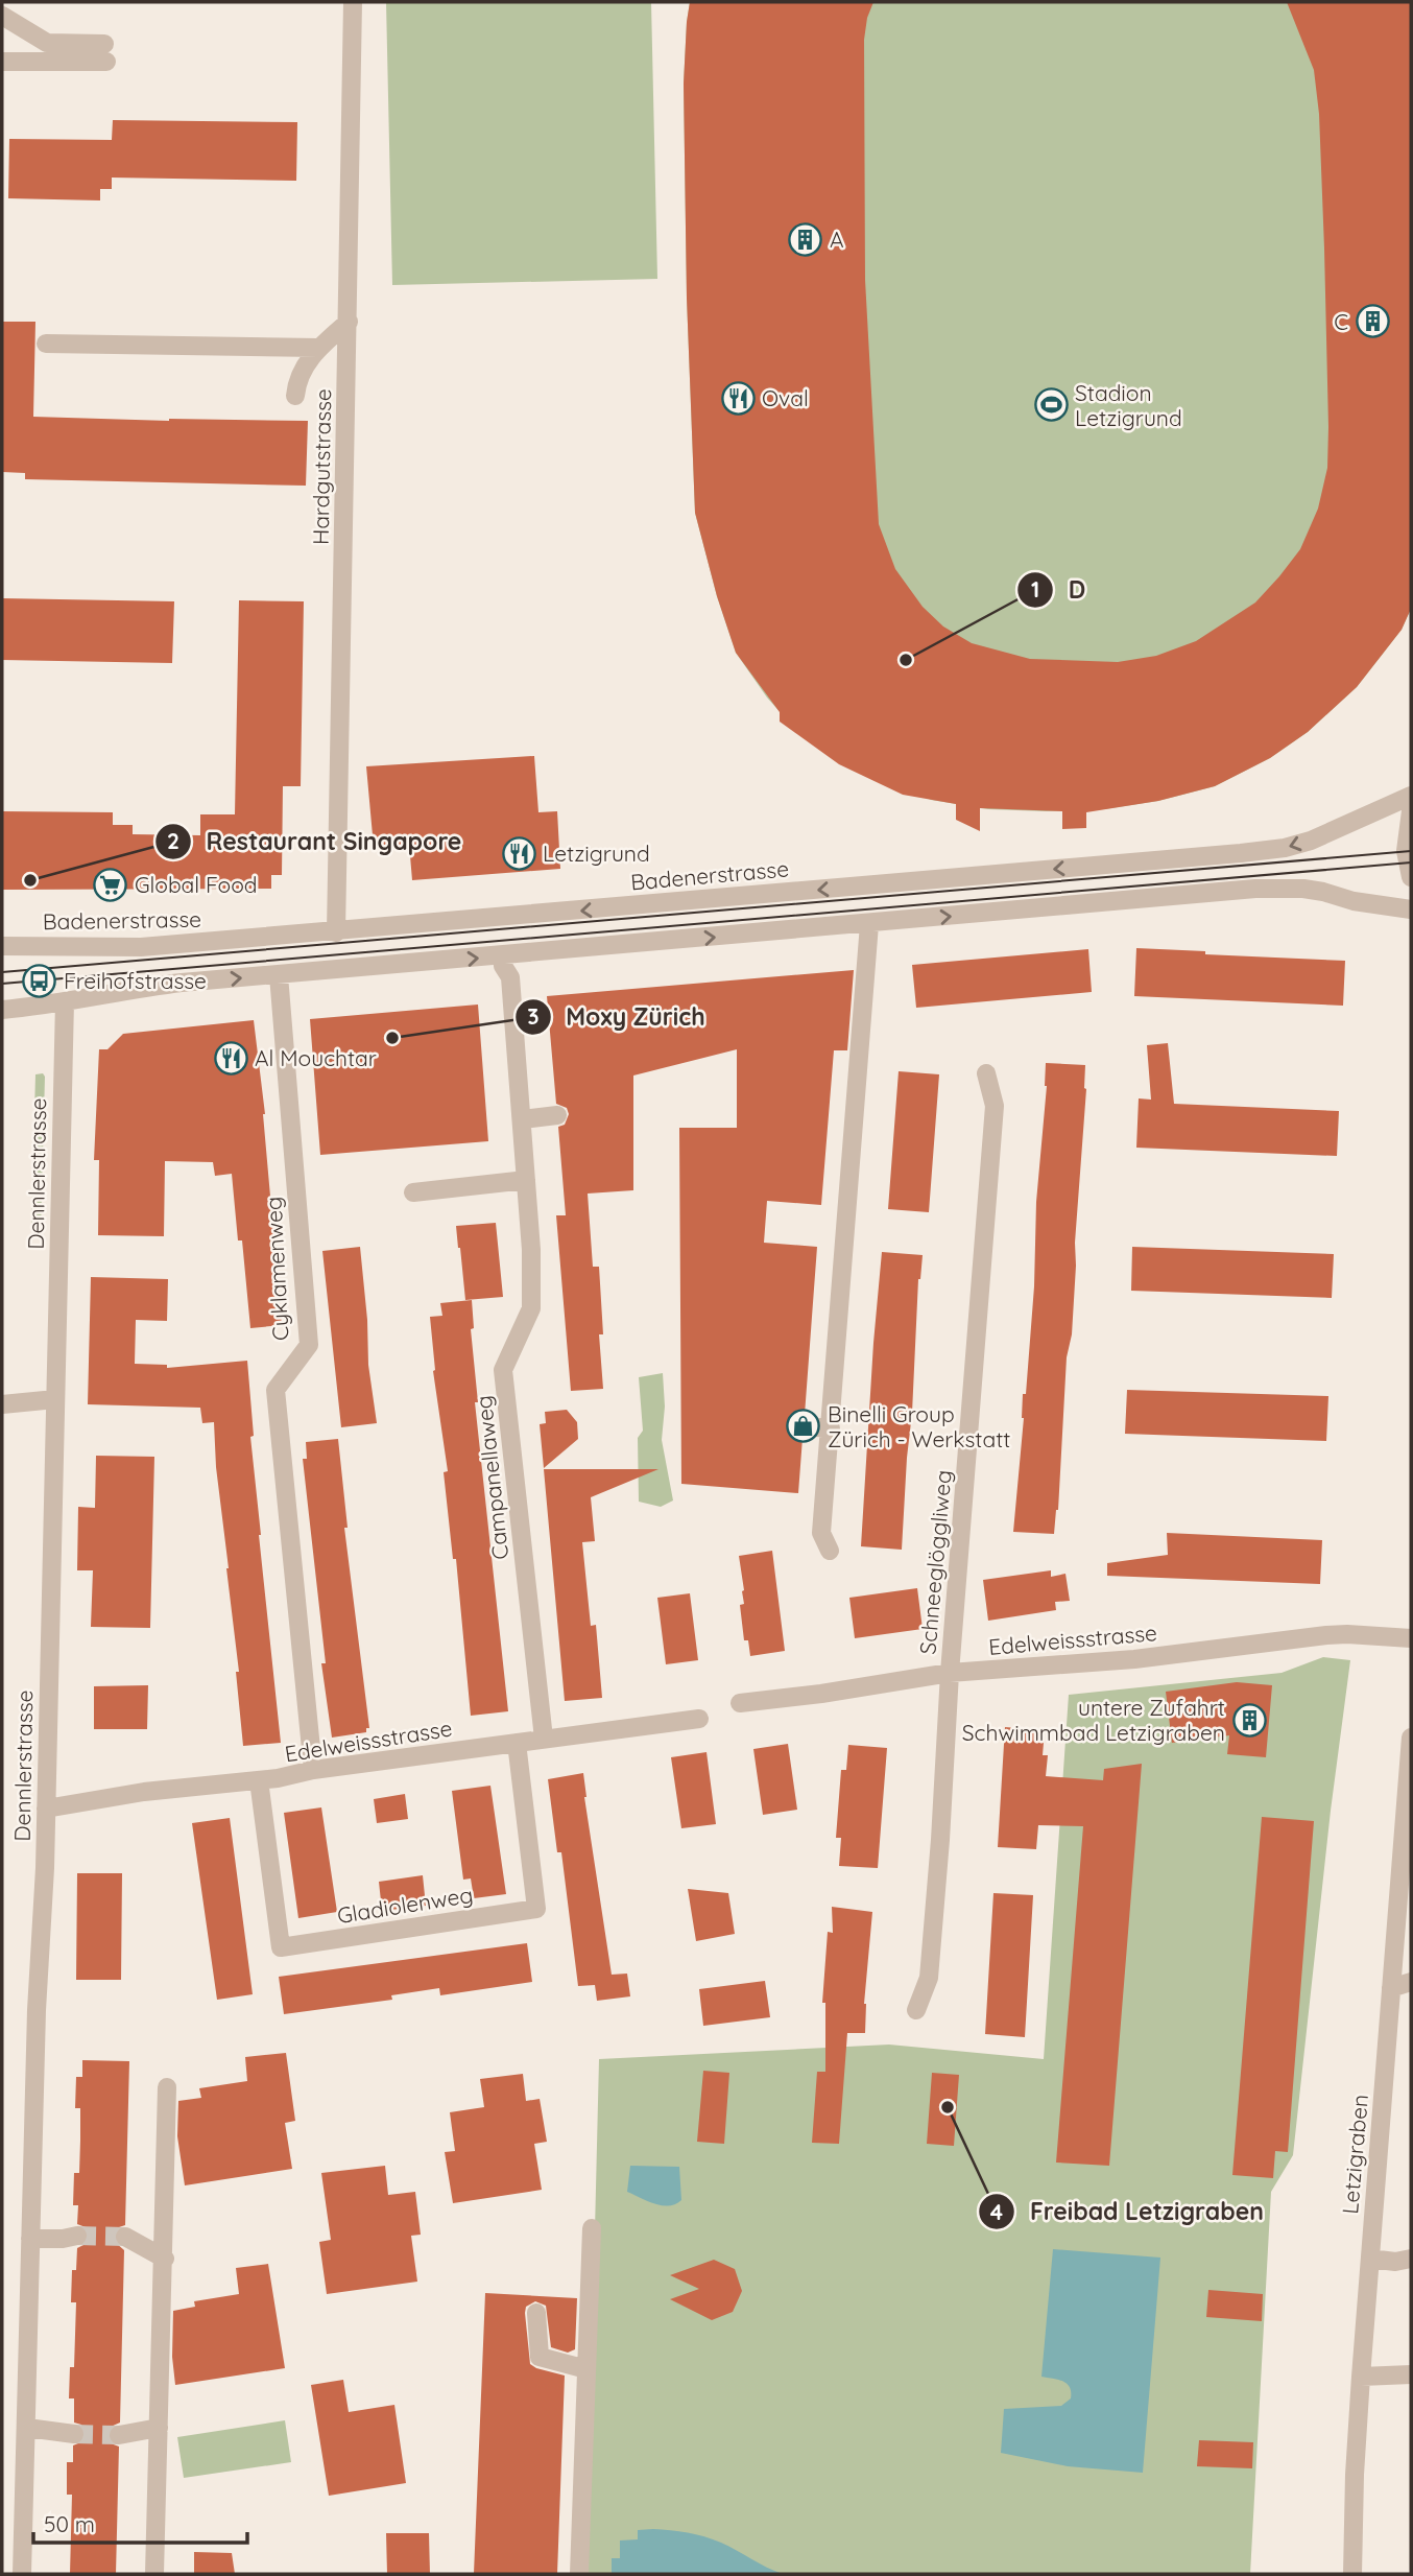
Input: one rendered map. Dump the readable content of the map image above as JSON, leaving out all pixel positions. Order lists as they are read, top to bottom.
{
  "streets": {
    "street": [
      "Hardgutstrasse",
      "Badenerstrasse",
      "Dennlerstrasse",
      "Cyklamenweg",
      "Campanellaweg",
      "Schneeglöggliweg",
      "Edelweissstrasse",
      "Gladiolenweg",
      "Letzigraben"
    ]
  },
  "crossings": [
    ["Hardgutstrasse", "Badenerstrasse"],
    ["Dennlerstrasse", "Edelweissstrasse"],
    ["Cyklamenweg", "Edelweissstrasse"],
    ["Campanellaweg", "Edelweissstrasse"],
    ["Schneeglöggliweg", "Edelweissstrasse"],
    ["Edelweissstrasse", "Gladiolenweg"]
  ],
  "places": {
    "building": ["A", "C", "untere Zufahrt Schwimmbad Letzigraben"],
    "restaurant": ["Oval", "Letzigrund", "Al Mouchtar"],
    "sports": ["Stadion Letzigrund"],
    "other": [
      "D",
      "Restaurant Singapore",
      "Moxy Zürich",
      "Freibad Letzigraben"
    ],
    "supermarket": ["Global Food"],
    "bus stop": ["Freihofstrasse"],
    "shop": ["Binelli Group Zürich - Werkstatt"]
  },
  "scale_bar": "50 m"
}
